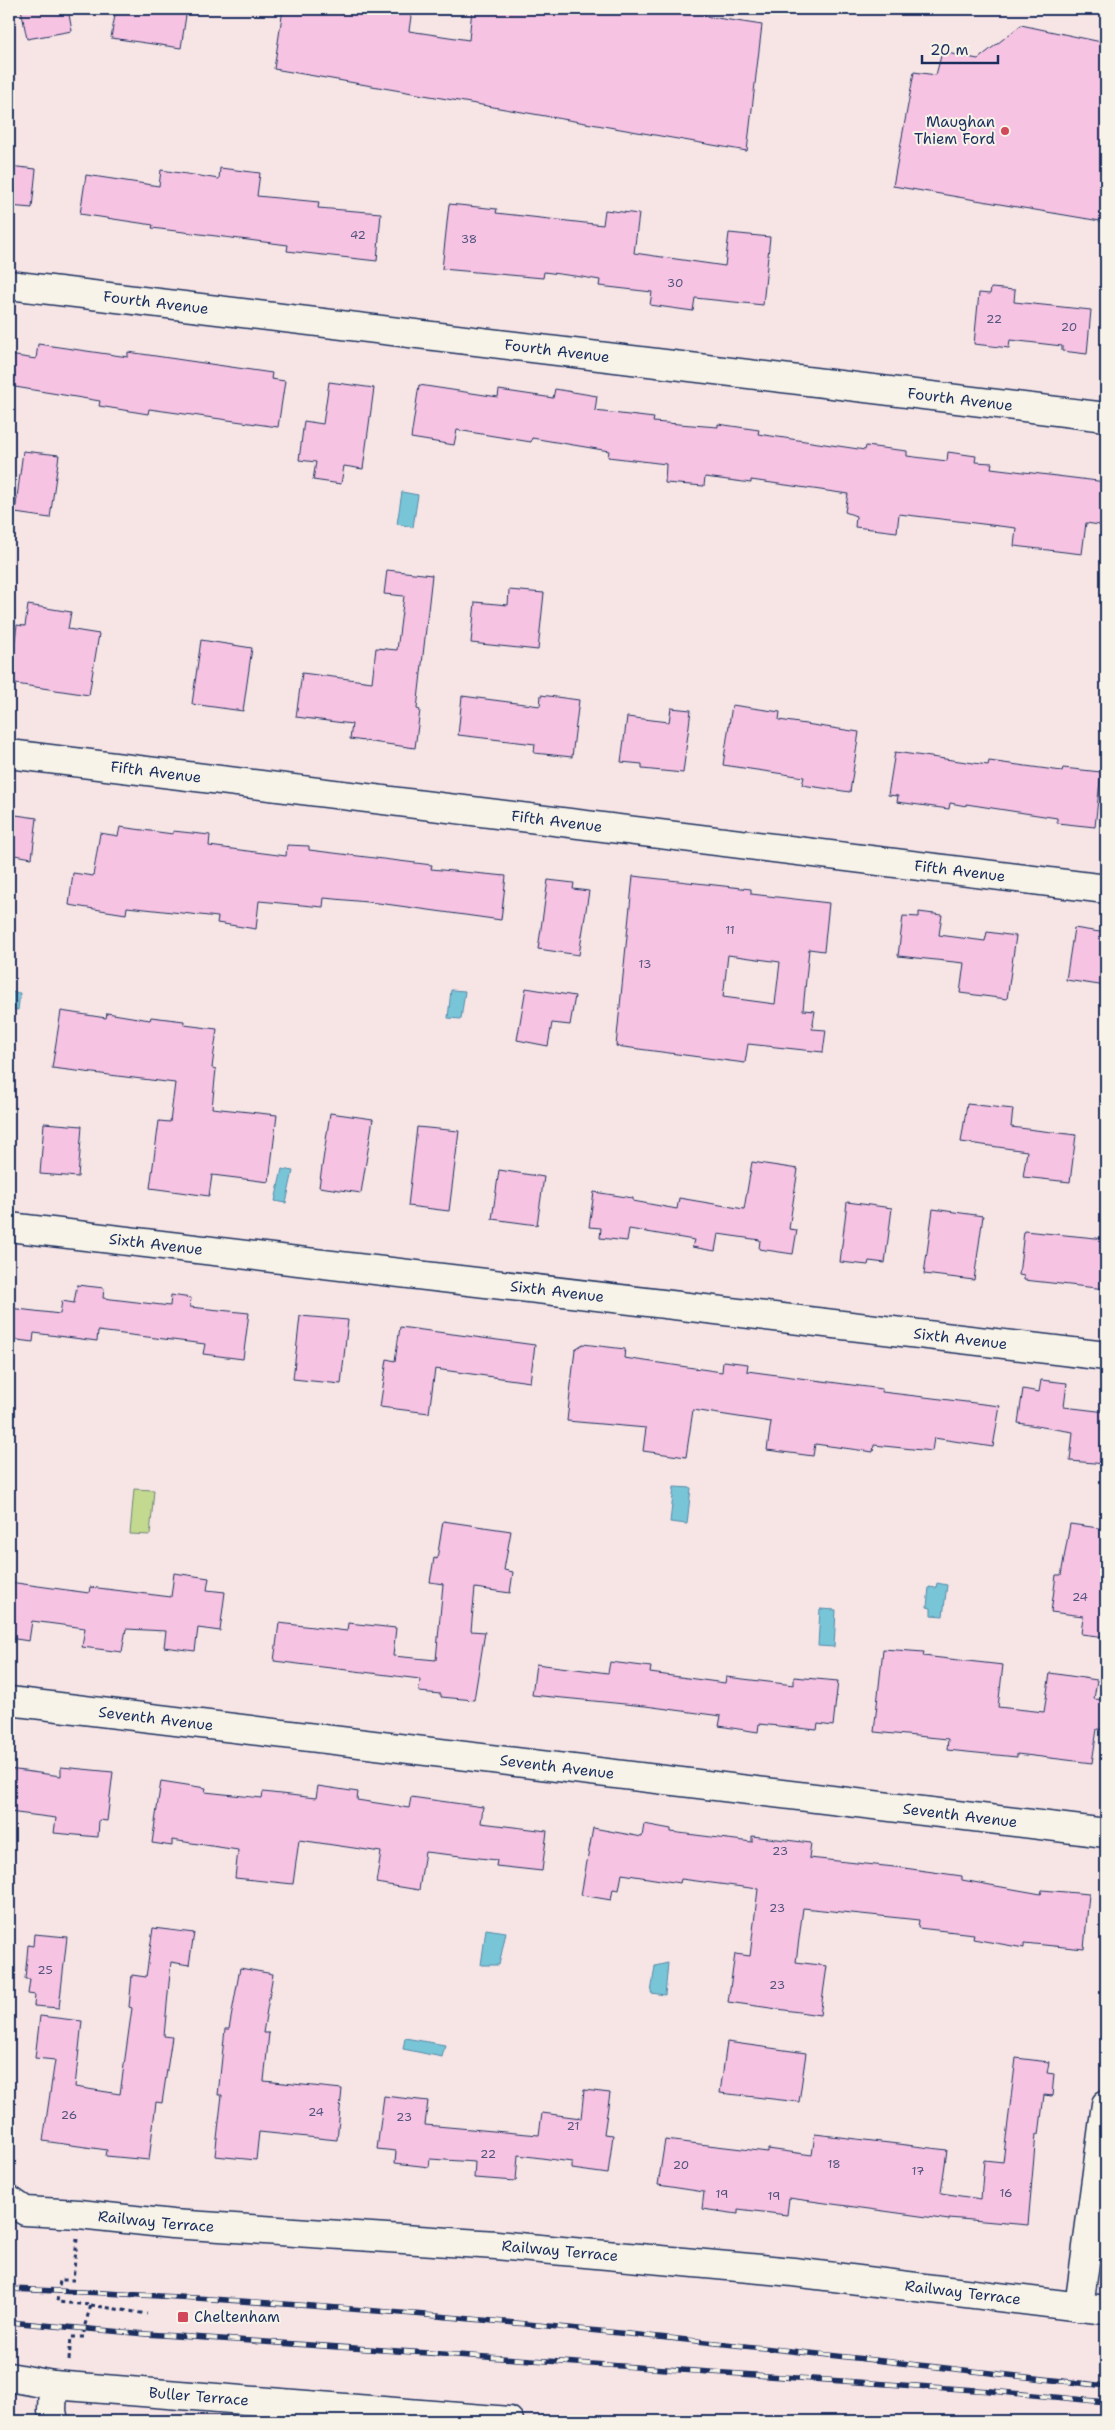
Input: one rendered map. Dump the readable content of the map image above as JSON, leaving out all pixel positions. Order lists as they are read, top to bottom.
{
  "streets": {
    "street": [
      "Fourth Avenue",
      "Fifth Avenue",
      "Sixth Avenue",
      "Seventh Avenue",
      "Railway Terrace",
      "Buller Terrace"
    ]
  },
  "places": {
    "other": ["Maughan Thiem Ford"],
    "transit": ["Cheltenham"]
  },
  "house_numbers": [
    "42",
    "38",
    "30",
    "22",
    "20",
    "11",
    "13",
    "24",
    "23",
    "23",
    "25",
    "23",
    "24",
    "26",
    "23",
    "21",
    "22",
    "18",
    "20",
    "17",
    "16",
    "19",
    "19"
  ],
  "scale_bar": "20 m"
}
